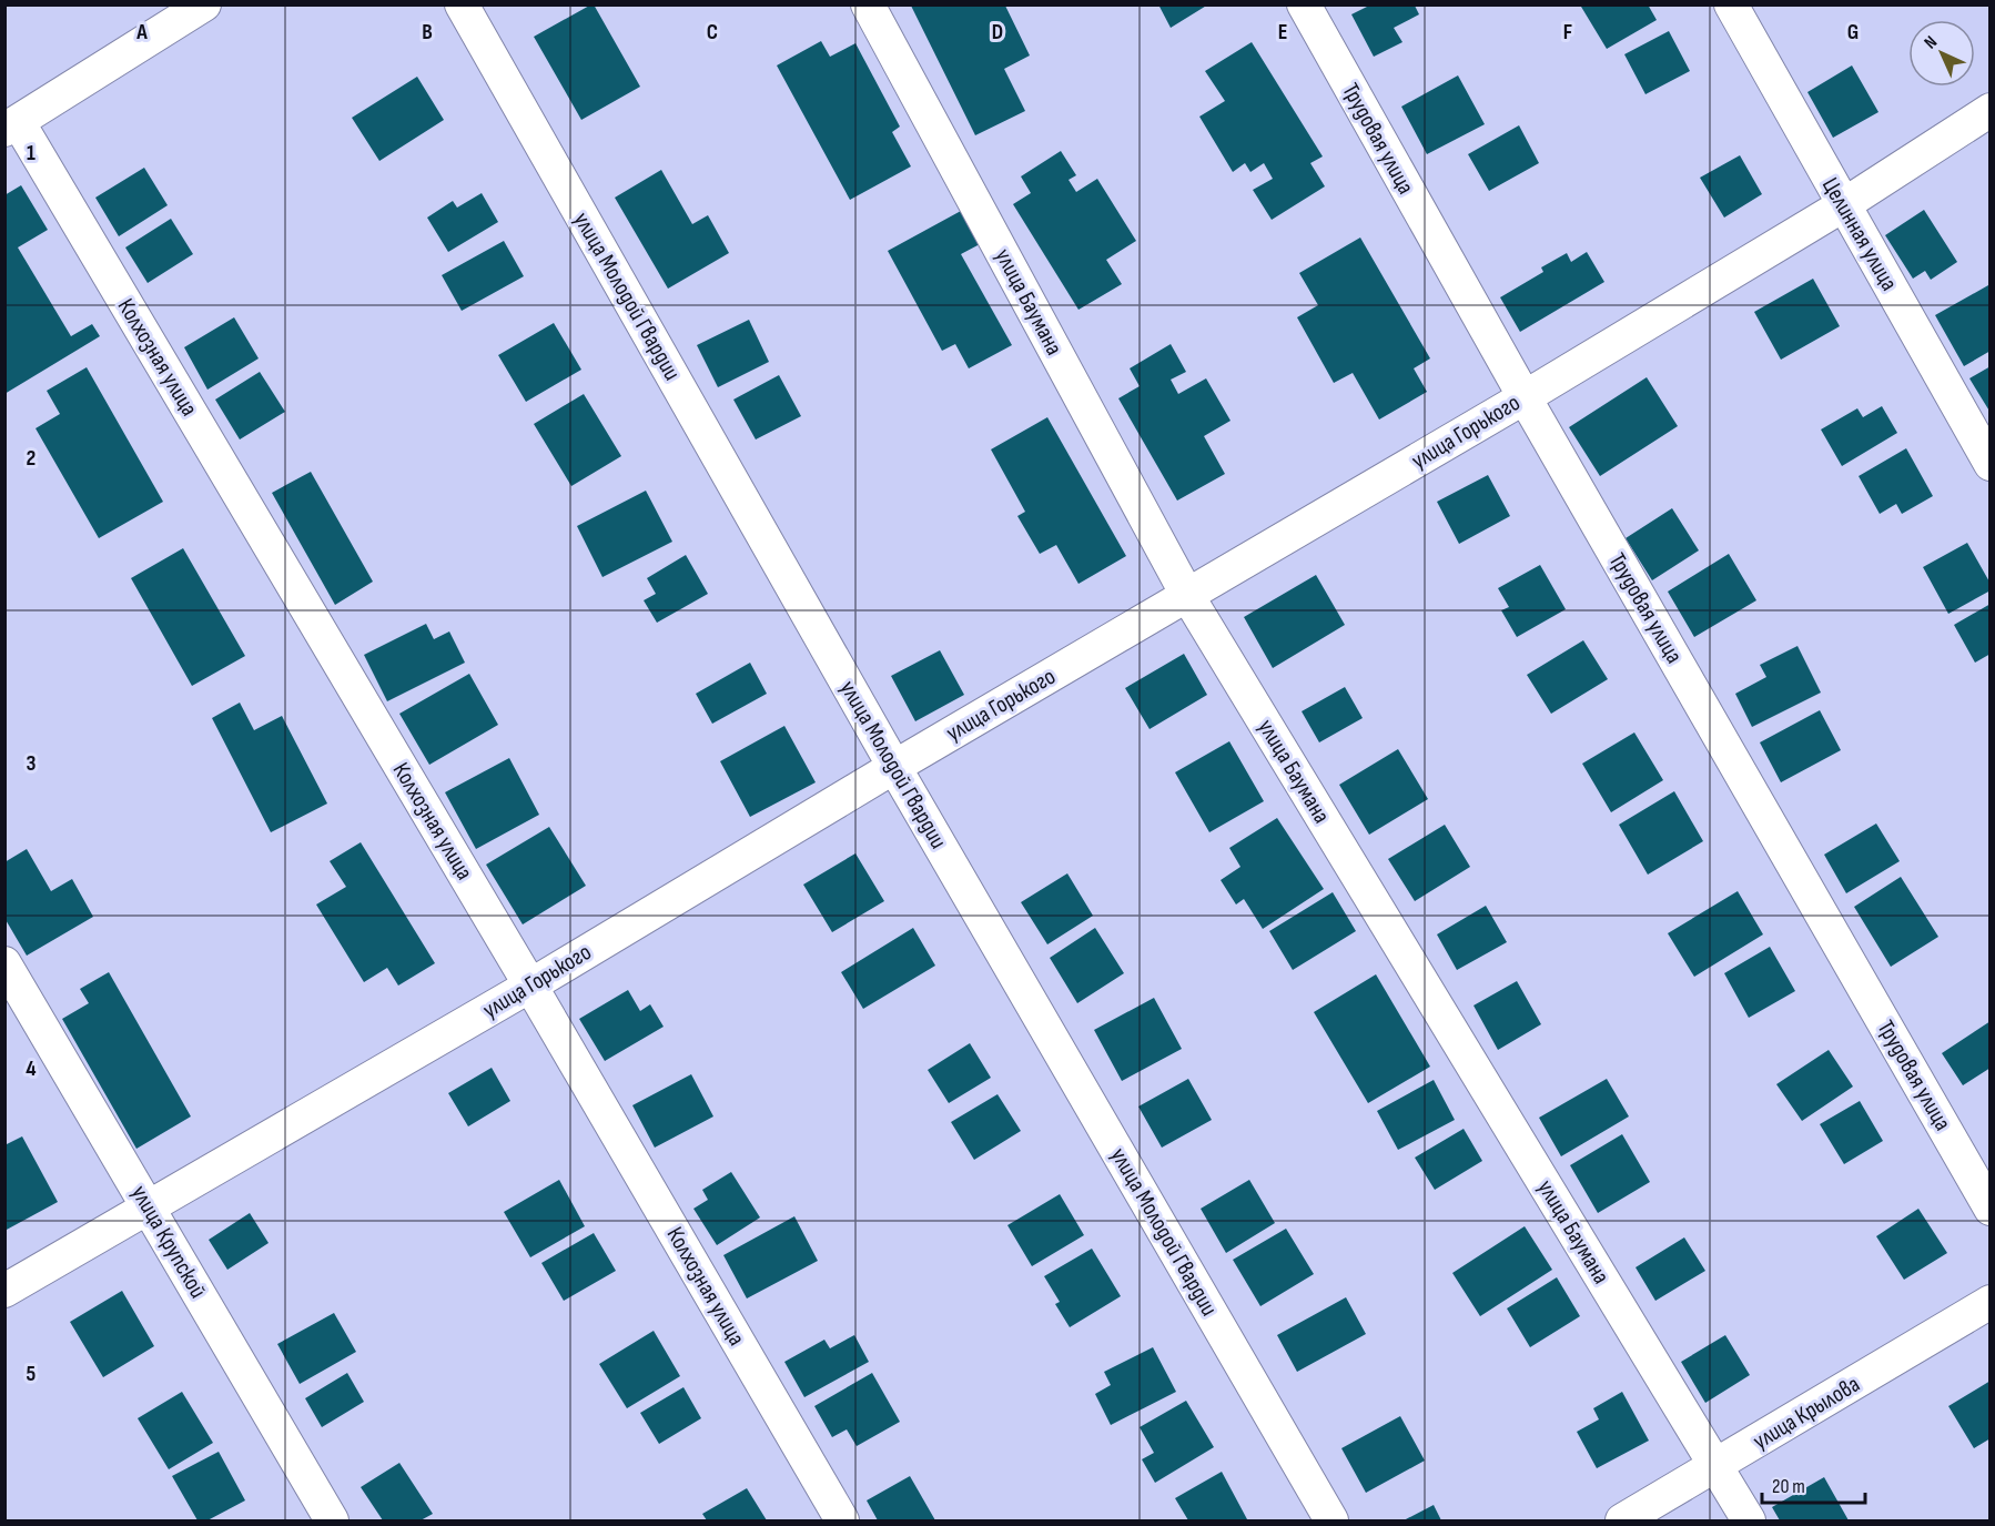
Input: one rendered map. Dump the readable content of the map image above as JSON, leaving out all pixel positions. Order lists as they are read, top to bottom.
{
  "streets": {
    "street": [
      "Трудовая улица",
      "Целинная улица",
      "улица Молодой Гвардии",
      "улица Баумана",
      "Колхозная улица",
      "улица Горького",
      "улица Крупской",
      "улица Крылова"
    ]
  },
  "crossings": [
    ["Трудовая улица", "улица Горького"],
    ["Целинная улица", "улица Горького"],
    ["улица Молодой Гвардии", "улица Горького"],
    ["улица Баумана", "улица Горького"],
    ["улица Баумана", "улица Крылова"],
    ["Колхозная улица", "улица Горького"],
    ["улица Горького", "улица Крупской"]
  ],
  "scale_bar": "20 m",
  "north": "top left",
  "grid": {
    "columns": [
      "A",
      "B",
      "C",
      "D",
      "E",
      "F",
      "G"
    ],
    "rows": [
      "1",
      "2",
      "3",
      "4",
      "5"
    ]
  }
}
